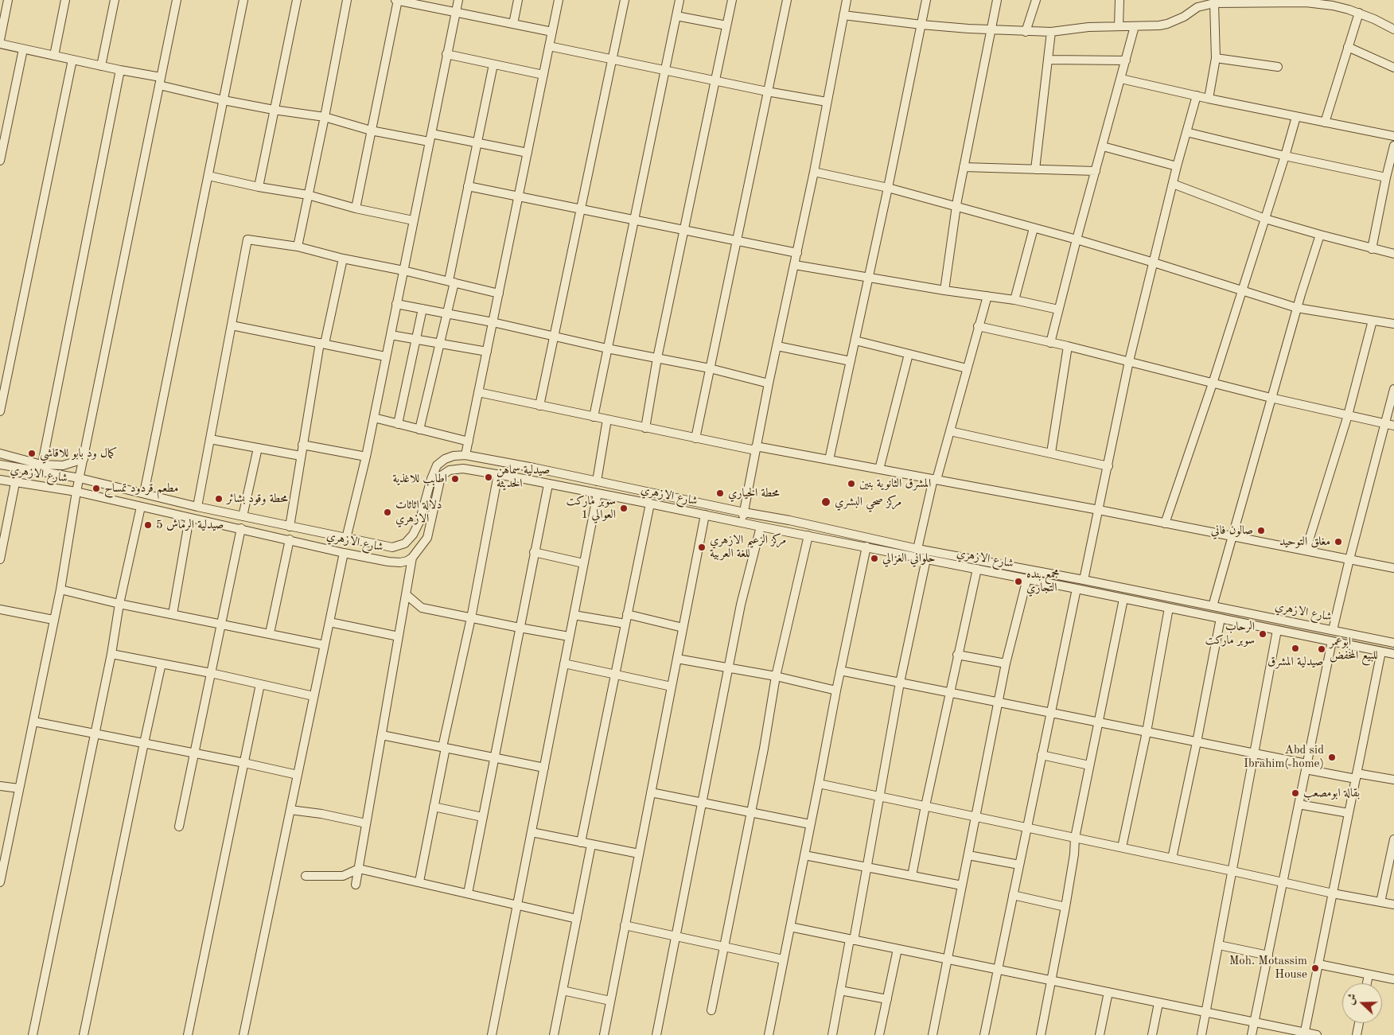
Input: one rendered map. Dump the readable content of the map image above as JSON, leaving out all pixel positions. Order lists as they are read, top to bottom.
{
  "streets": {
    "street": ["شارع الازهري"]
  },
  "places": [
    "كمال ود بابو للاقاشي",
    "صيدلية سماهن الحديثة",
    "اطابب للاغذية",
    "المشرق الثانوية بنين",
    "مطعم قردود تمساح",
    "محطة الخياري",
    "محطة وقود بشائر",
    "مركز صحي البشري",
    "سوبر ماركت العوالي 1",
    "دلالة اثاثات الازهري",
    "صيدلية الرماش 5",
    "صالون فاني",
    "مغلق التوحيد",
    "مركز الزعيم الازهري للغة العربية",
    "حلواني الغزالي",
    "مجمع بنده التجاري",
    "الرحاب سوبر ماركت",
    "صيدلية المشرق",
    "ابوعمر للبيع المخفض",
    "Abd sid Ibrahim( home)",
    "بقالة ابومصعب",
    "Moh. Motassim House"
  ],
  "north": "left"
}
